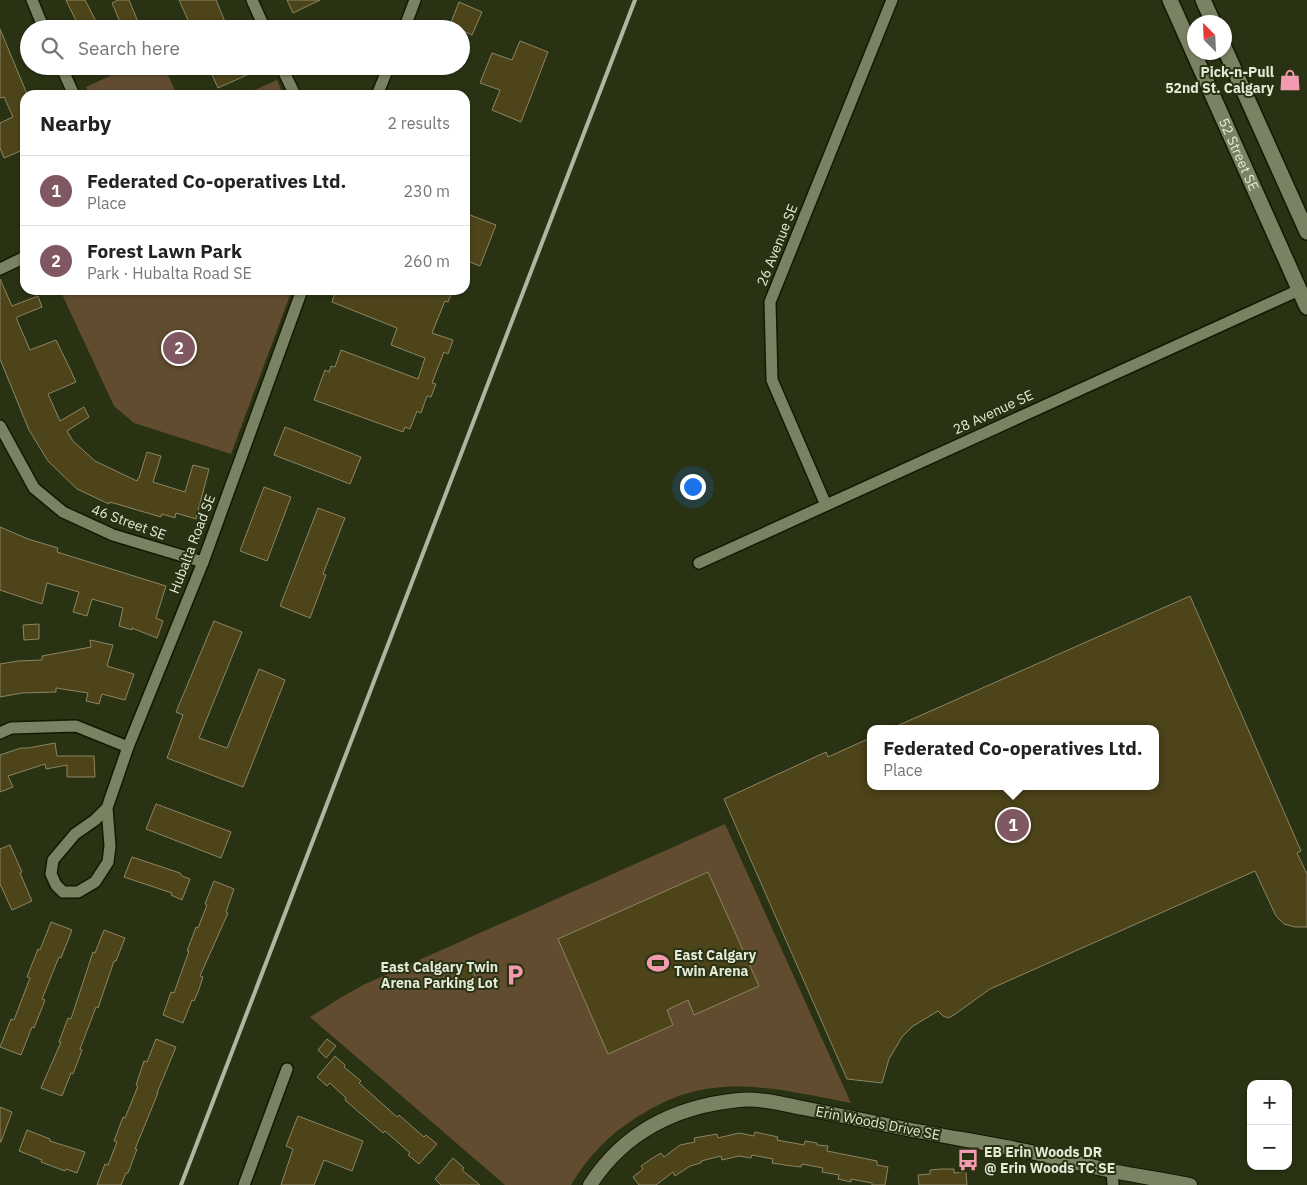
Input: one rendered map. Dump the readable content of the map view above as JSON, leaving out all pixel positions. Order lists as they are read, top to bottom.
{
  "streets": {
    "main road": ["52 Street SE"],
    "street": [
      "26 Avenue SE",
      "28 Avenue SE",
      "46 Street SE",
      "Hubalta Road SE",
      "Erin Woods Drive SE"
    ]
  },
  "crossings": [
    ["52 Street SE", "28 Avenue SE"],
    ["26 Avenue SE", "28 Avenue SE"],
    ["46 Street SE", "Hubalta Road SE"]
  ],
  "places": {
    "shop": ["Pick-n-Pull 52nd St. Calgary"],
    "sports": ["East Calgary Twin Arena"],
    "parking": ["East Calgary Twin Arena Parking Lot"],
    "bus stop": ["EB Erin Woods DR @ Erin Woods TC SE"]
  },
  "north": "top left",
  "page": {
    "search": "Search here",
    "heading": ["Nearby", "2 results"],
    "list": [
      {
        "mark": "1",
        "name": "Federated Co-operatives Ltd.",
        "note": "Place",
        "value": "230 m"
      },
      {
        "mark": "2",
        "name": "Forest Lawn Park",
        "note": "Park · Hubalta Road SE",
        "value": "260 m"
      }
    ],
    "pins": ["2", "1"],
    "popup": ["Federated Co-operatives Ltd.", "Place"],
    "map_buttons": ["+", "−"]
  }
}
